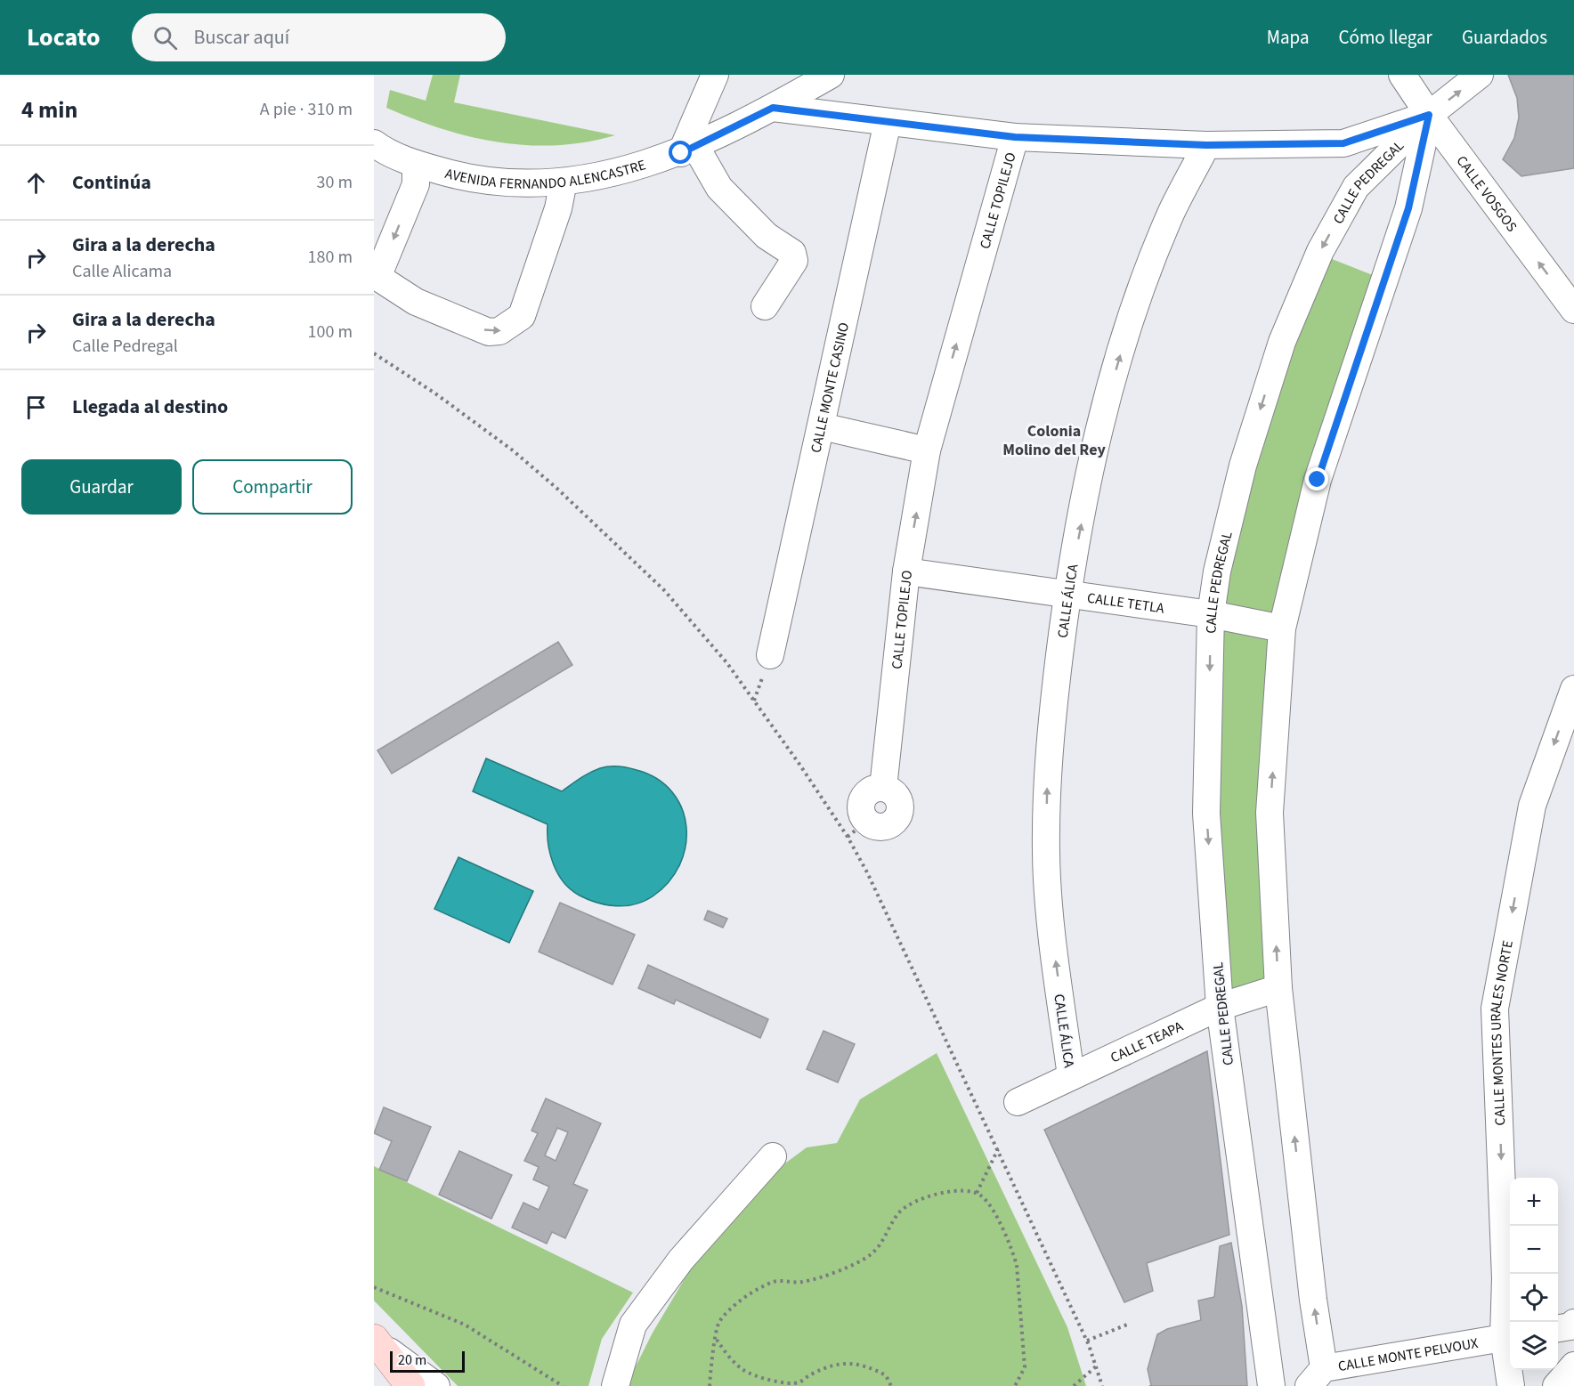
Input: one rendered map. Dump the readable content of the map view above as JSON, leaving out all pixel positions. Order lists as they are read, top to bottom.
{
  "streets": {
    "street": [
      "AVENIDA FERNANDO ALENCASTRE",
      "CALLE PEDREGAL",
      "CALLE VOSGOS",
      "CALLE TOPILEJO",
      "CALLE MONTE CASINO",
      "CALLE ÁLICA",
      "CALLE TETLA",
      "CALLE MONTES URALES NORTE",
      "CALLE TEAPA",
      "CALLE MONTE PELVOUX"
    ]
  },
  "crossings": [
    ["CALLE PEDREGAL", "CALLE VOSGOS"],
    ["CALLE PEDREGAL", "CALLE TETLA"],
    ["CALLE PEDREGAL", "CALLE TEAPA"],
    ["CALLE PEDREGAL", "CALLE MONTE PELVOUX"],
    ["CALLE TOPILEJO", "CALLE TETLA"],
    ["CALLE ÁLICA", "CALLE TETLA"],
    ["CALLE ÁLICA", "CALLE TEAPA"],
    ["CALLE MONTES URALES NORTE", "CALLE MONTE PELVOUX"]
  ],
  "one_way": [
    "CALLE VOSGOS",
    "CALLE TOPILEJO",
    "CALLE ÁLICA",
    "CALLE MONTES URALES NORTE"
  ],
  "districts": ["Colonia Molino del Rey"],
  "scale_bar": "20 m",
  "page": {
    "header": "Locato",
    "search": "Buscar aquí",
    "nav": ["Mapa", "Cómo llegar", "Guardados"],
    "heading": ["4 min", "A pie · 310 m"],
    "list": [
      ["Continúa", "30 m"],
      ["Gira a la derecha", "Calle Alicama", "180 m"],
      ["Gira a la derecha", "Calle Pedregal", "100 m"],
      "Llegada al destino"
    ],
    "buttons": ["Guardar", "Compartir"],
    "map_buttons": ["+", "−"],
    "scale": "20 m"
  }
}
